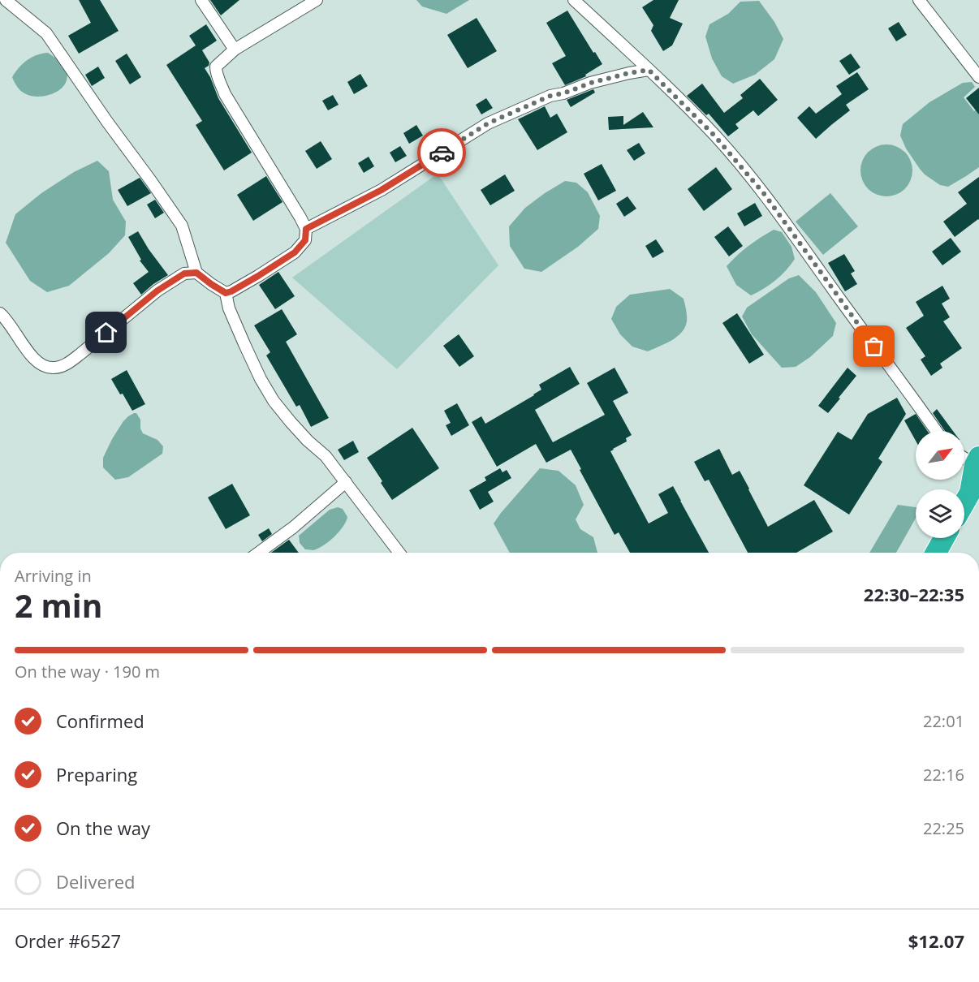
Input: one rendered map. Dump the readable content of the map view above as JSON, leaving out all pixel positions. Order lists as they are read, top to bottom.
{
  "north": "top right",
  "page": {
    "heading": ["2 min", "Arriving in", "22:30–22:35"],
    "panel": ["Order #6527", "$12.07"],
    "bar": "On the way · 190 m",
    "list": [
      ["Confirmed", "22:01"],
      ["Preparing", "22:16"],
      ["On the way", "22:25"],
      "Delivered"
    ]
  }
}
